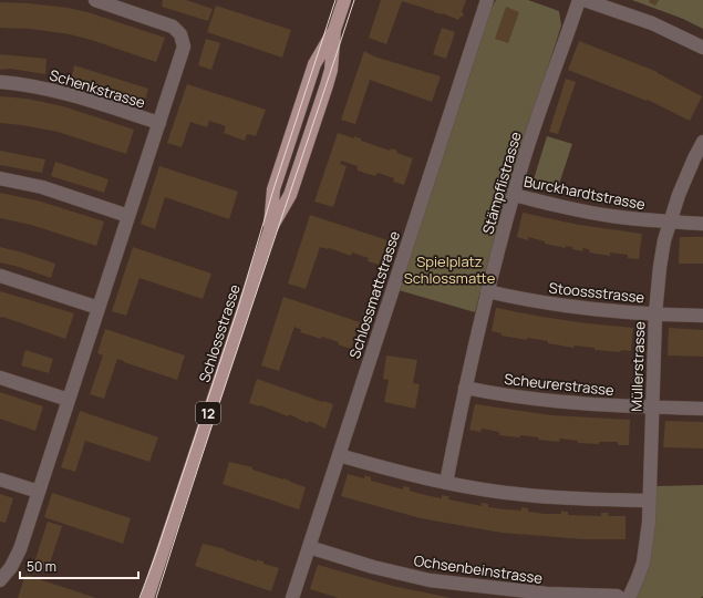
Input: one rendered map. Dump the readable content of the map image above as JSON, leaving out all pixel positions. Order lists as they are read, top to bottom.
{
  "streets": {
    "main road": ["Schlossstrasse", "12"],
    "street": [
      "Schenkstrasse",
      "Stämpflistrasse",
      "Burckhardtstrasse",
      "Stoossstrasse",
      "Schlossmattstrasse",
      "Müllerstrasse",
      "Scheurerstrasse",
      "Ochsenbeinstrasse"
    ]
  },
  "crossings": [
    ["Stämpflistrasse", "Burckhardtstrasse"],
    ["Stämpflistrasse", "Stoossstrasse"],
    ["Stämpflistrasse", "Scheurerstrasse"],
    ["Burckhardtstrasse", "Müllerstrasse"],
    ["Stoossstrasse", "Müllerstrasse"],
    ["Schlossmattstrasse", "Ochsenbeinstrasse"],
    ["Müllerstrasse", "Scheurerstrasse"]
  ],
  "parks": ["Spielplatz Schlossmatte"],
  "scale_bar": "50 m"
}
